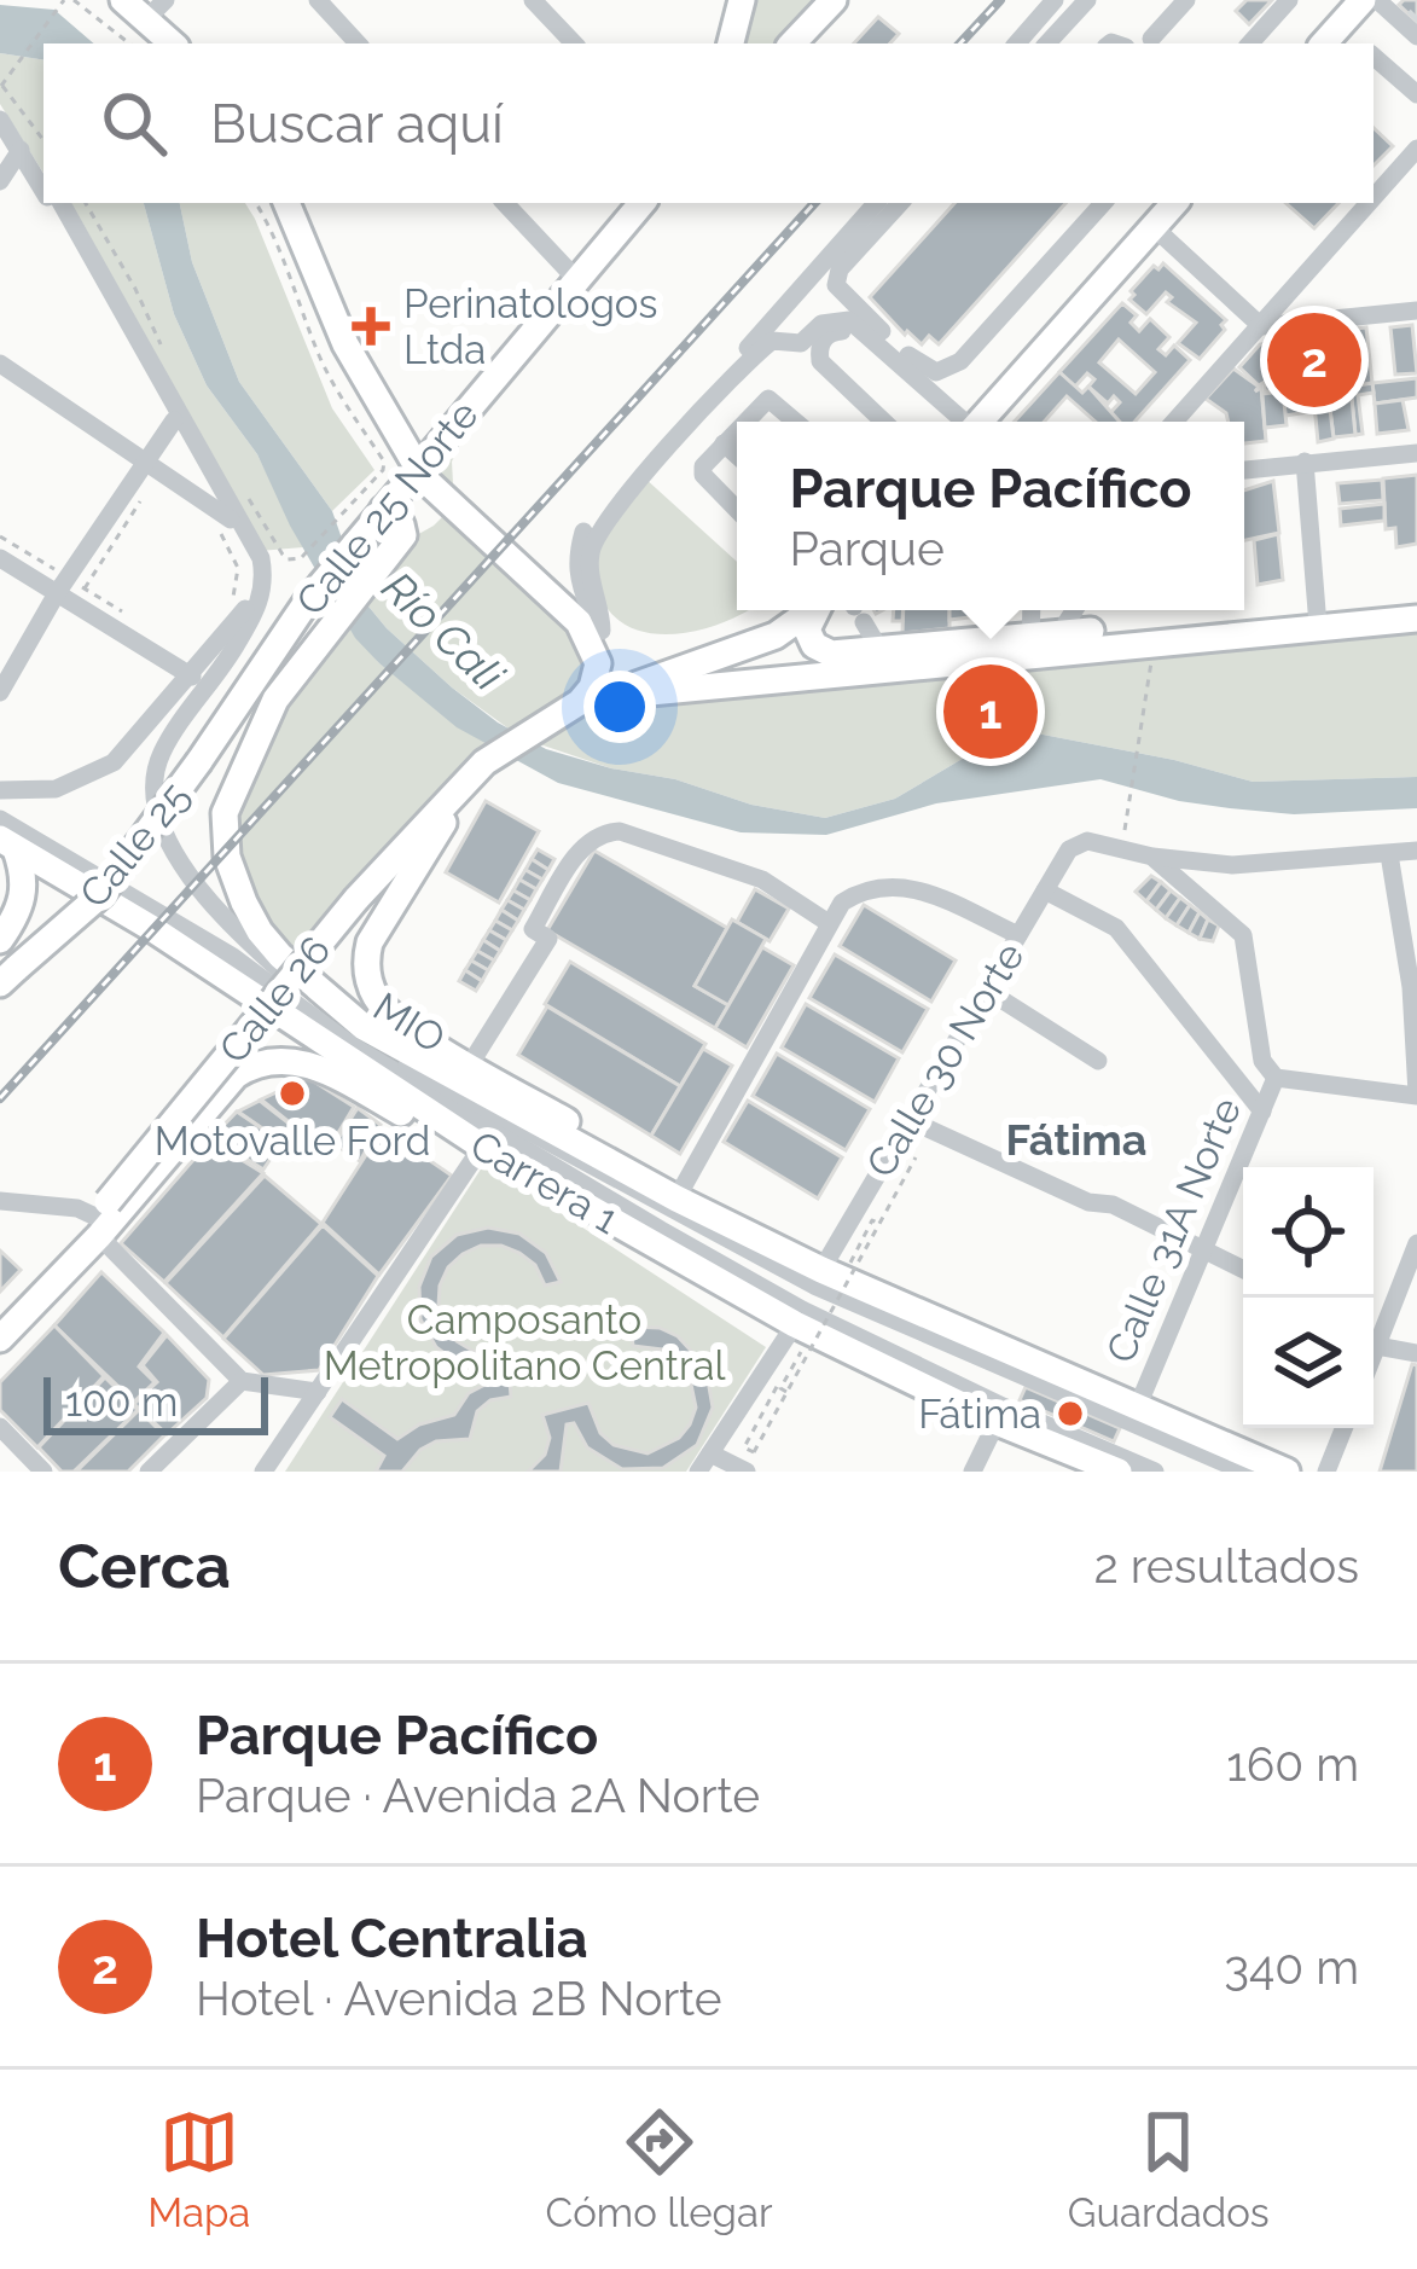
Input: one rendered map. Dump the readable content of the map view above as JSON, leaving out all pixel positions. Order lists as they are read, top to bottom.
{
  "streets": {
    "main road": [
      "Calle 25 Norte",
      "Calle 25",
      "Calle 26",
      "Carrera 1"
    ],
    "street": ["MIO", "Calle 30 Norte", "Calle 31A Norte"]
  },
  "crossings": [
    ["Calle 25 Norte", "Calle 25"],
    ["Calle 25 Norte", "Carrera 1"],
    ["Calle 30 Norte", "Carrera 1"],
    ["Carrera 1", "Calle 31A Norte"]
  ],
  "districts": ["Fátima"],
  "water": ["Río Cali"],
  "parks": ["Camposanto Metropolitano Central"],
  "places": {
    "health": ["Perinatologos Ltda"],
    "other": ["Motovalle Ford", "Fátima"]
  },
  "scale_bar": "100 m",
  "page": {
    "search": "Buscar aquí",
    "pins": ["2", "1"],
    "popup": ["Parque Pacífico", "Parque"],
    "scale": "100 m",
    "heading": ["Cerca", "2 resultados"],
    "list": [
      {
        "mark": "1",
        "name": "Parque Pacífico",
        "note": "Parque · Avenida 2A Norte",
        "value": "160 m"
      },
      {
        "mark": "2",
        "name": "Hotel Centralia",
        "note": "Hotel · Avenida 2B Norte",
        "value": "340 m"
      }
    ],
    "nav": ["Mapa", "Cómo llegar", "Guardados"]
  }
}
